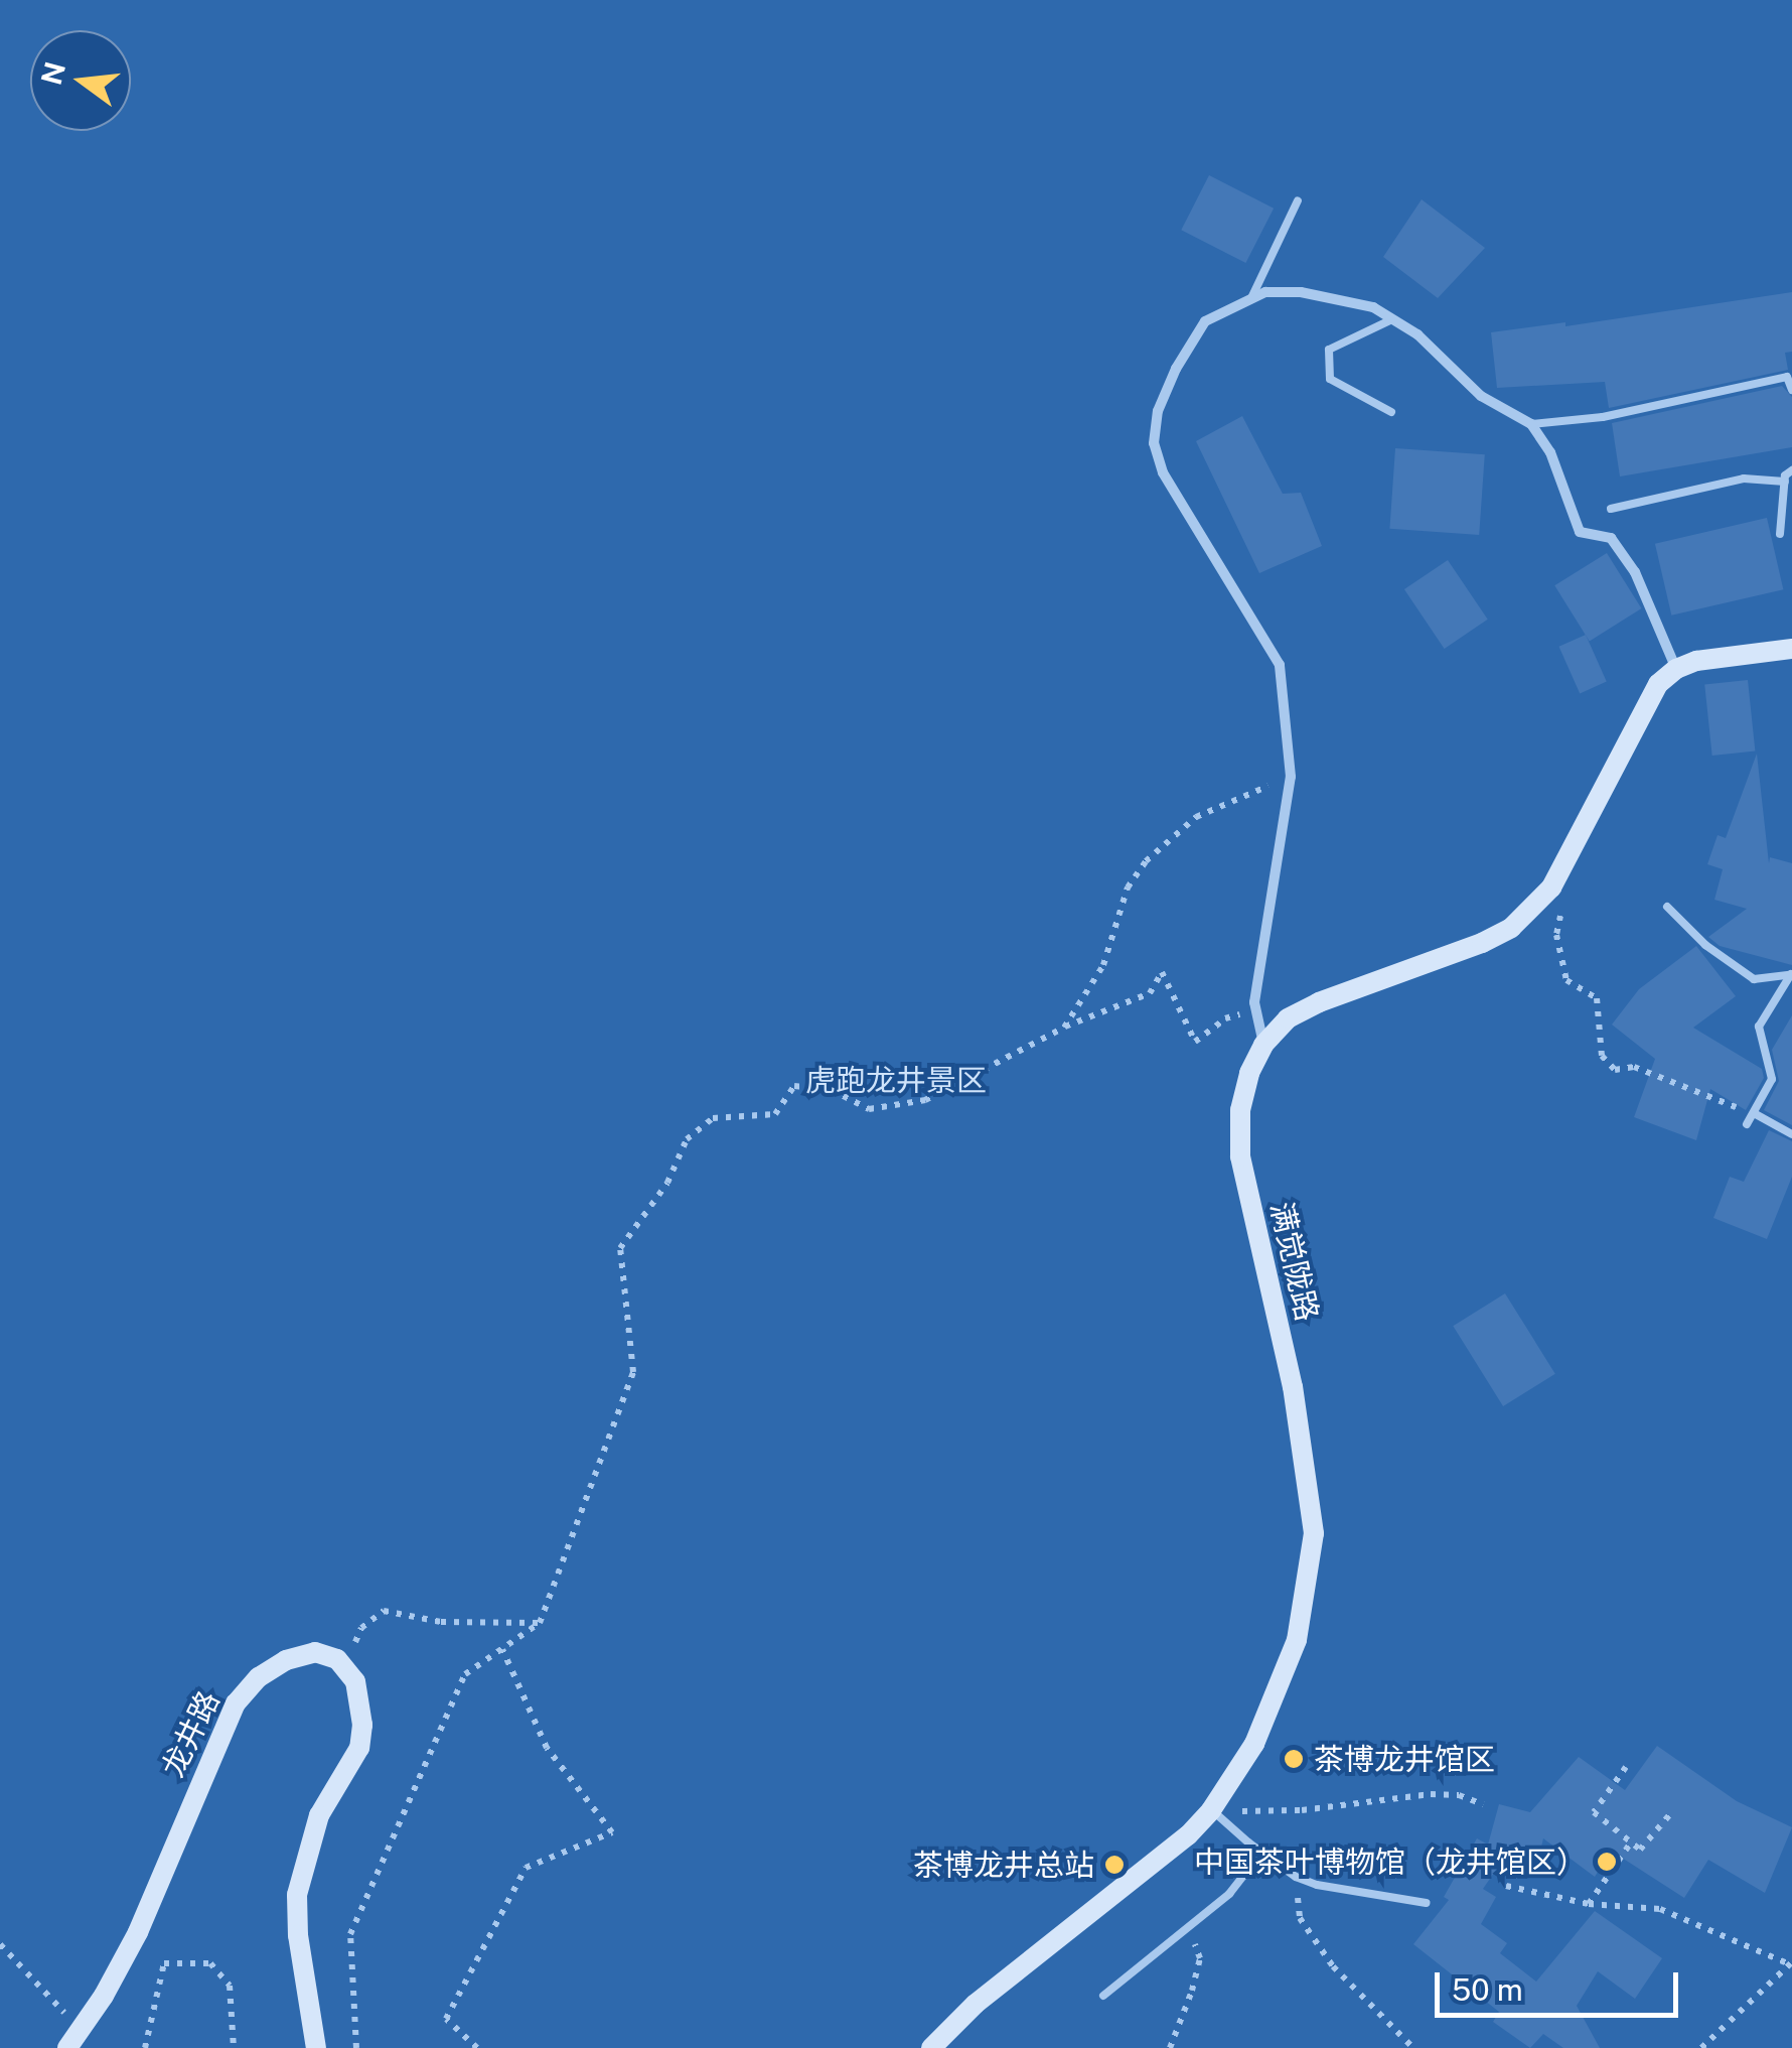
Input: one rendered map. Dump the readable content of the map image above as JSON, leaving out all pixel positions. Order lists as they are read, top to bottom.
{
  "streets": {
    "street": ["满觉陇路", "龙井路"]
  },
  "parks": ["虎跑龙井景区"],
  "places": ["茶博龙井馆区", "中国茶叶博物馆（龙井馆区）", "茶博龙井总站"],
  "scale_bar": "50 m",
  "north": "left"
}
